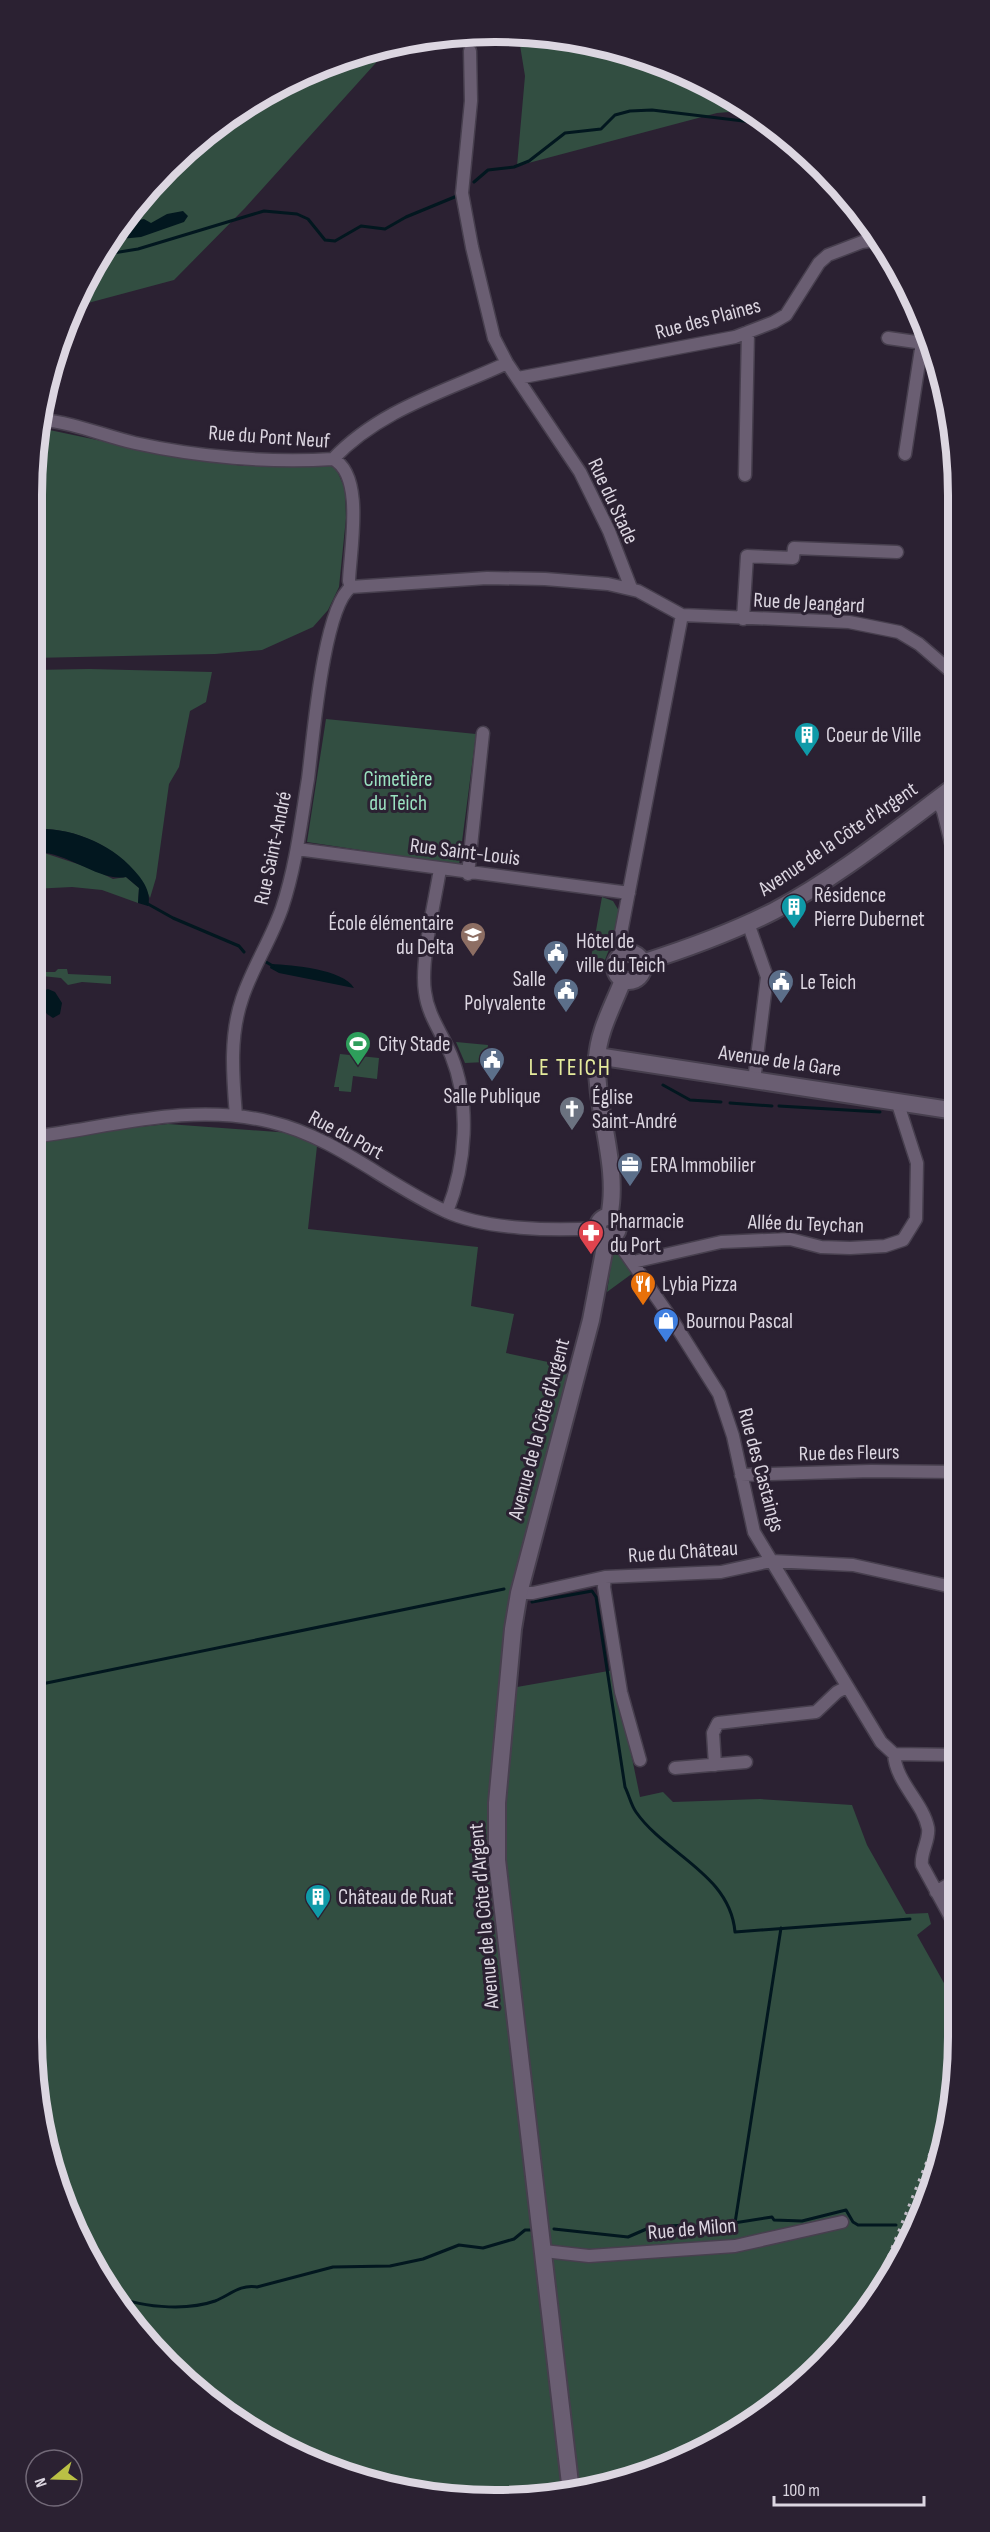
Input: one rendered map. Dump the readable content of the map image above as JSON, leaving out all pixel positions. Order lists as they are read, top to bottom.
{
  "streets": {
    "main road": ["Avenue de la Côte d'Argent", "Avenue de la Gare"],
    "street": [
      "Rue des Plaines",
      "Rue du Pont Neuf",
      "Rue du Stade",
      "Rue de Jeangard",
      "Rue Saint-André",
      "Rue Saint-Louis",
      "Rue du Port",
      "Allée du Teychan",
      "Rue des Fleurs",
      "Rue des Castaings",
      "Rue du Château",
      "Rue de Milon"
    ]
  },
  "crossings": [
    ["Rue des Plaines", "Rue du Stade"],
    ["Rue du Pont Neuf", "Rue Saint-André"],
    ["Avenue de la Côte d'Argent", "Avenue de la Gare"],
    ["Avenue de la Côte d'Argent", "Rue du Port"],
    ["Avenue de la Côte d'Argent", "Rue des Castaings"],
    ["Avenue de la Côte d'Argent", "Rue du Château"],
    ["Avenue de la Côte d'Argent", "Rue de Milon"],
    ["Rue Saint-André", "Rue Saint-Louis"],
    ["Rue Saint-André", "Rue du Port"],
    ["Avenue de la Gare", "Allée du Teychan"],
    ["Rue du Port", "Rue des Castaings"],
    ["Allée du Teychan", "Rue des Castaings"],
    ["Rue des Fleurs", "Rue des Castaings"],
    ["Rue des Castaings", "Rue du Château"]
  ],
  "districts": ["LE TEICH"],
  "parks": ["Cimetière du Teich"],
  "places": {
    "building": ["Coeur de Ville", "Résidence Pierre Dubernet", "Château de Ruat"],
    "school or university": ["École élémentaire du Delta"],
    "public building": [
      "Hôtel de ville du Teich",
      "Le Teich",
      "Salle Polyvalente",
      "Salle Publique"
    ],
    "sports": ["City Stade"],
    "church": ["Église Saint-André"],
    "office": ["ERA Immobilier"],
    "pharmacy": ["Pharmacie du Port"],
    "restaurant": ["Lybia Pizza"],
    "shop": ["Bournou Pascal"]
  },
  "scale_bar": "100 m",
  "north": "left"
}
